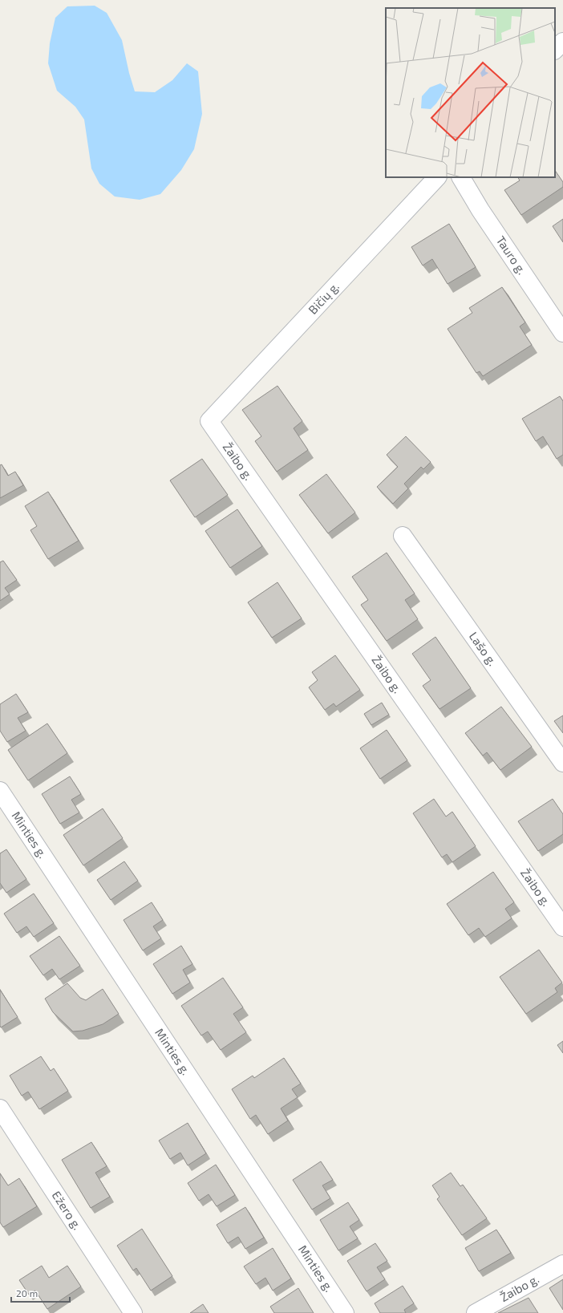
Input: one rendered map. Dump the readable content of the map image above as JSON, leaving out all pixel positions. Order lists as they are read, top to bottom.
{
  "streets": {
    "street": [
      "Tauro g.",
      "Bičių g.",
      "Žaibo g.",
      "Lašo g.",
      "Minties g.",
      "Ežero g."
    ]
  },
  "crossings": [
    ["Bičių g.", "Žaibo g."]
  ],
  "scale_bar": "20 m"
}
